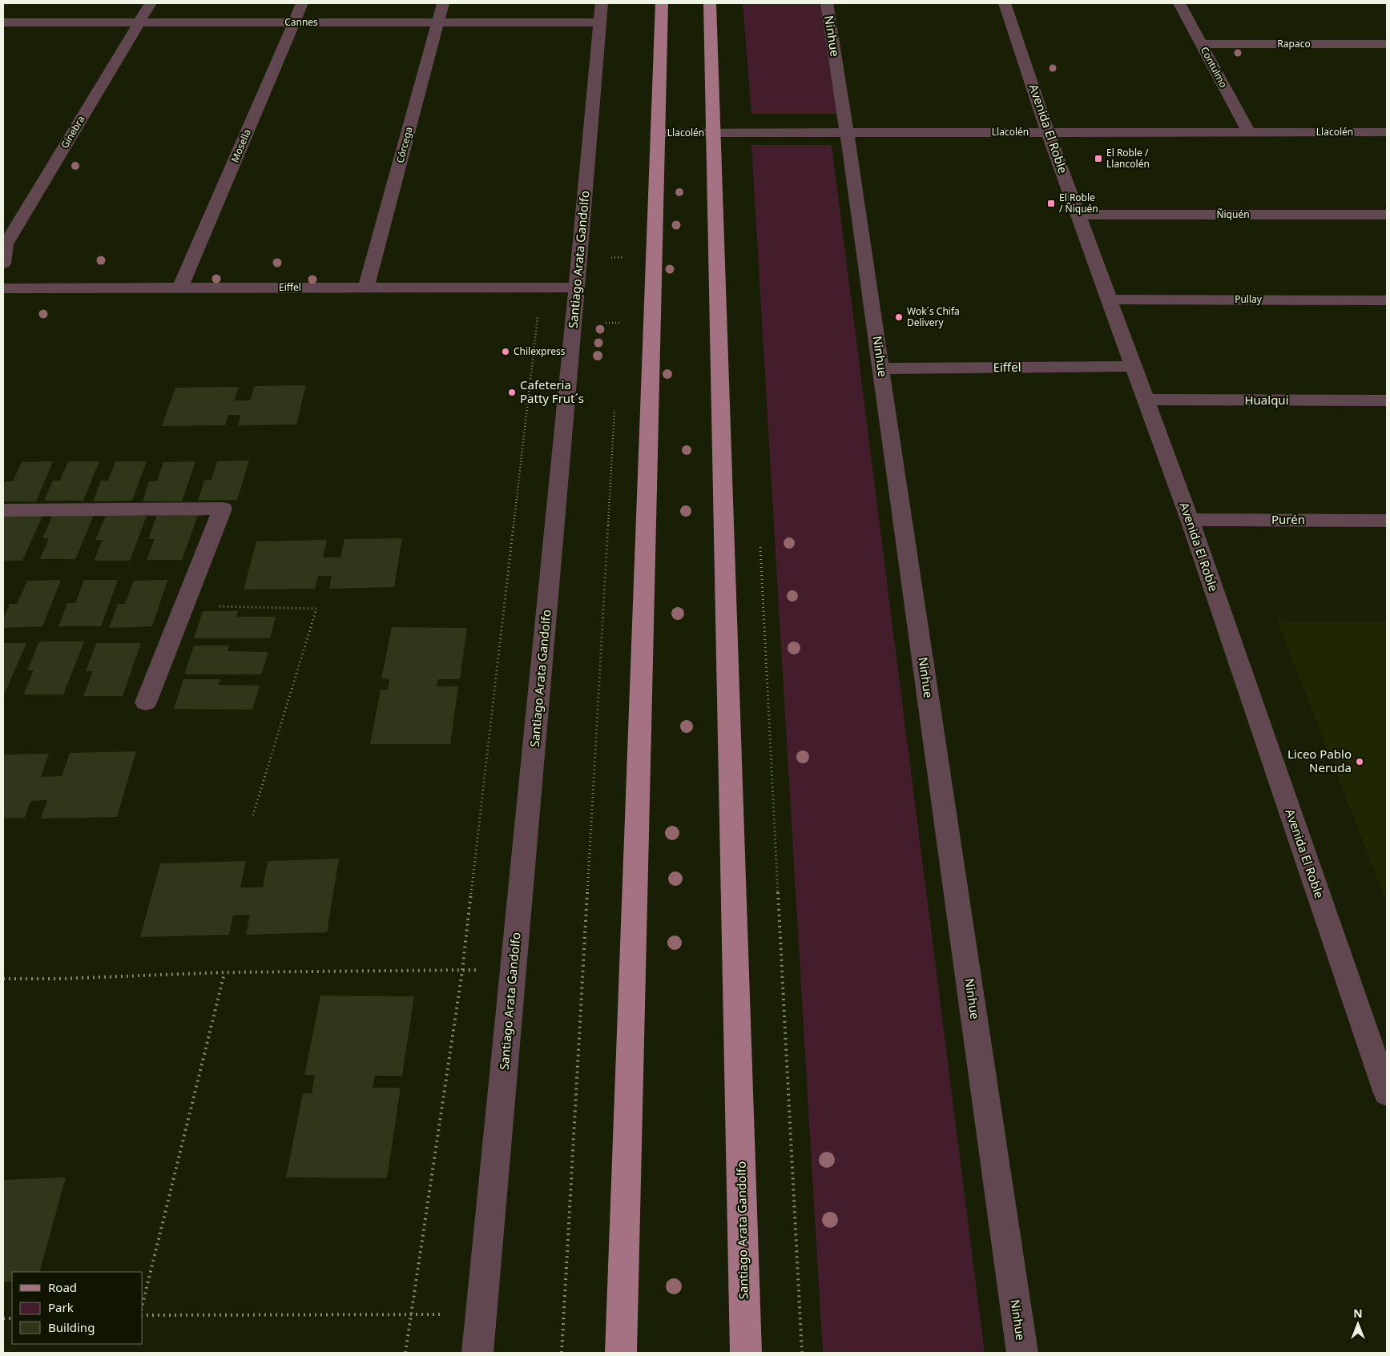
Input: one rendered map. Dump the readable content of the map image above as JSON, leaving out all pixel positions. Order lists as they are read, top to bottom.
{
  "streets": {
    "main road": ["Santiago Arata Gandolfo"],
    "street": [
      "Cannes",
      "Ninhue",
      "Rapaco",
      "Contulmo",
      "Avenida El Roble",
      "Ginebra",
      "Llacolén",
      "Córcega",
      "Mosella",
      "Ñiquén",
      "Eiffel",
      "Pullay",
      "Hualqui",
      "Purén"
    ]
  },
  "crossings": [
    ["Cannes", "Ginebra"],
    ["Cannes", "Córcega"],
    ["Cannes", "Mosella"],
    ["Cannes", "Santiago Arata Gandolfo"],
    ["Ninhue", "Llacolén"],
    ["Ninhue", "Eiffel"],
    ["Rapaco", "Contulmo"],
    ["Contulmo", "Llacolén"],
    ["Avenida El Roble", "Llacolén"],
    ["Avenida El Roble", "Ñiquén"],
    ["Avenida El Roble", "Eiffel"],
    ["Avenida El Roble", "Pullay"],
    ["Avenida El Roble", "Hualqui"],
    ["Avenida El Roble", "Purén"],
    ["Llacolén", "Santiago Arata Gandolfo"],
    ["Córcega", "Eiffel"],
    ["Mosella", "Eiffel"],
    ["Santiago Arata Gandolfo", "Eiffel"]
  ],
  "places": {
    "transit": ["El Roble / Llancolén", "El Roble / Ñiquén"],
    "other": [
      "Wok´s Chifa Delivery",
      "Chilexpress",
      "Cafeteria Patty Frut´s",
      "Liceo Pablo Neruda"
    ]
  },
  "legend": ["Road", "Park", "Building"],
  "north": "top"
}
